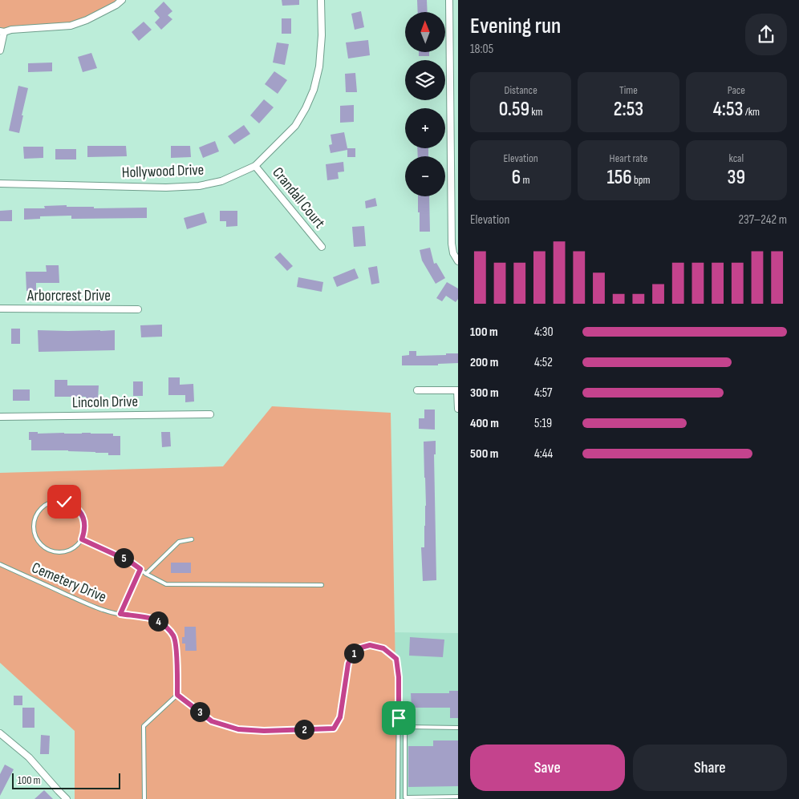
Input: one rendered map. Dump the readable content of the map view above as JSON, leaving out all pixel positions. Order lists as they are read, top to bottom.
{
  "streets": {
    "street": [
      "Hollywood Drive",
      "Crandall Court",
      "Arborcrest Drive",
      "Lincoln Drive"
    ],
    "lane": ["Cemetery Drive"]
  },
  "crossings": [
    ["Hollywood Drive", "Crandall Court"]
  ],
  "scale_bar": "100 m",
  "north": "top",
  "page": {
    "heading": ["Evening run", "18:05"],
    "map_buttons": ["+", "−"],
    "stats": [
      ["Distance", "0.59 km"],
      ["Time", "2:53"],
      ["Pace", "4:53 /km"],
      ["Elevation", "6 m"],
      ["Heart rate", "156 bpm"],
      ["kcal", "39"]
    ],
    "chart": ["Elevation", "237–242 m"],
    "list": [
      {
        "name": "100 m",
        "note": "4:30"
      },
      {
        "name": "200 m",
        "note": "4:52"
      },
      {
        "name": "300 m",
        "note": "4:57"
      },
      {
        "name": "400 m",
        "note": "5:19"
      },
      {
        "name": "500 m",
        "note": "4:44"
      }
    ],
    "pins": [
      "5",
      "4",
      "1",
      "3",
      "2"
    ],
    "buttons": ["Save", "Share"],
    "scale": "100 m"
  }
}
